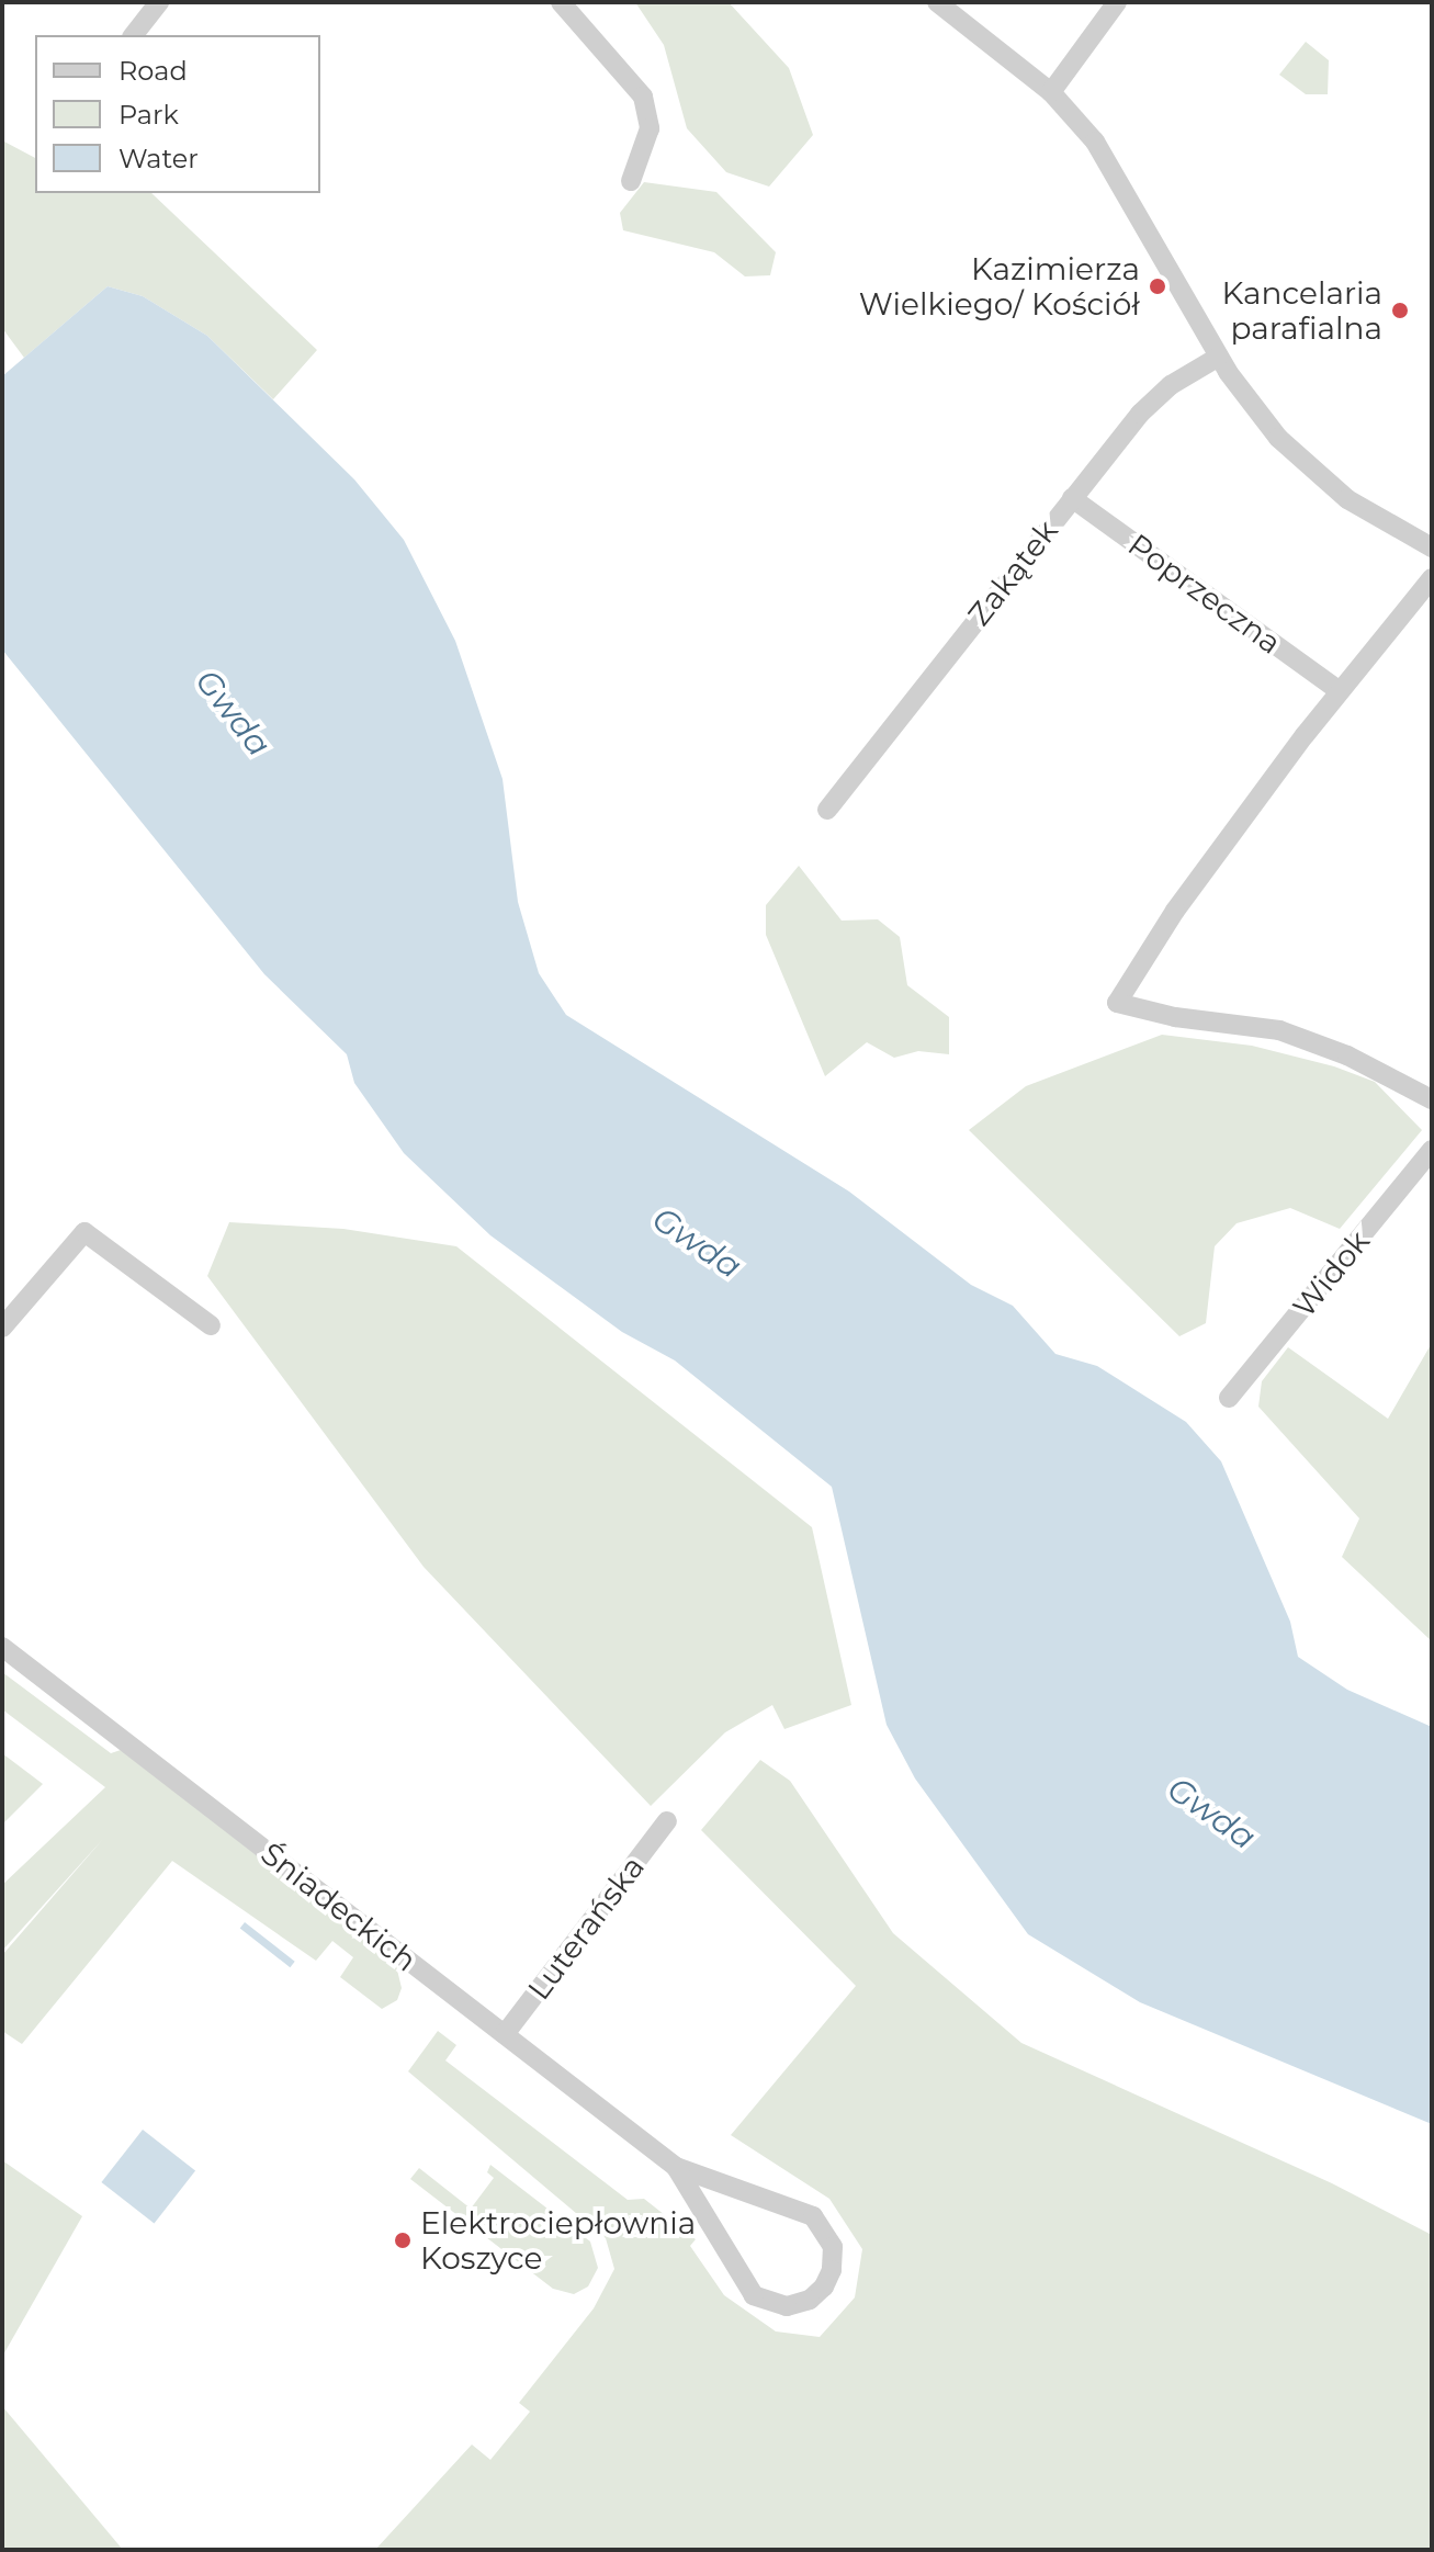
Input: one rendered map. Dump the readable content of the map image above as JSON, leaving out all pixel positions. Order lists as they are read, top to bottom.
{
  "streets": {
    "street": [
      "Zakątek",
      "Poprzeczna",
      "Widok",
      "Śniadeckich",
      "Luterańska"
    ]
  },
  "crossings": [
    ["Zakątek", "Poprzeczna"],
    ["Śniadeckich", "Luterańska"]
  ],
  "water": ["Gwda"],
  "places": ["Kazimierza Wielkiego/ Kościół", "Kancelaria parafialna", "Elektrociepłownia Koszyce"],
  "legend": ["Road", "Park", "Water"]
}
